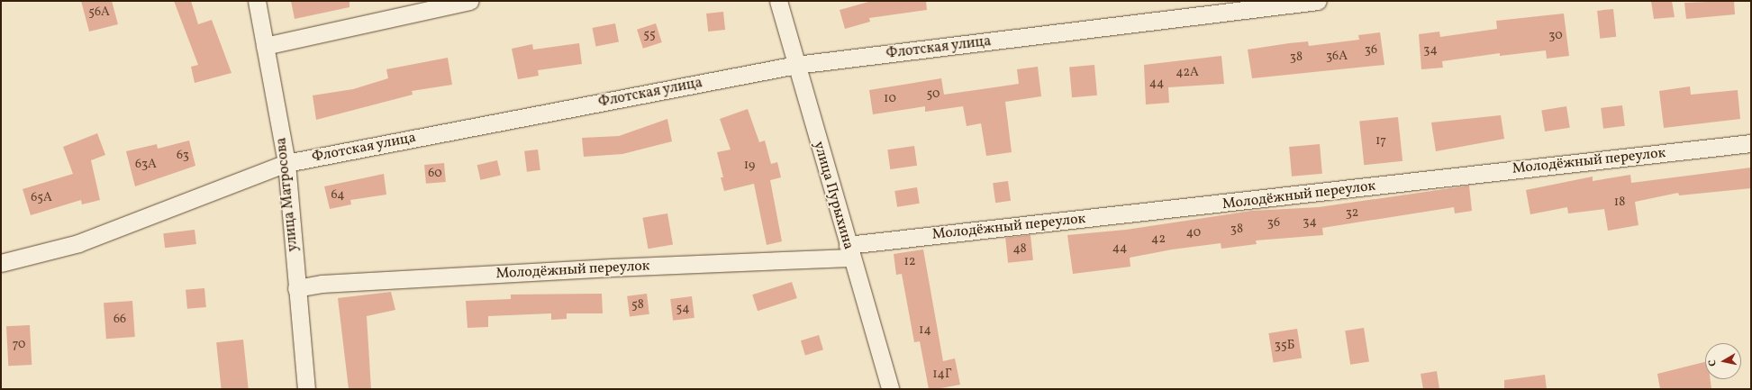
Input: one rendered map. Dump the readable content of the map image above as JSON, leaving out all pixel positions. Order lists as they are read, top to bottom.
{
  "streets": {
    "street": [
      "Флотская улица",
      "Молодёжный переулок",
      "улица Матросова",
      "улица Пурыхина"
    ]
  },
  "crossings": [
    ["Флотская улица", "улица Матросова"],
    ["Флотская улица", "улица Пурыхина"],
    ["Молодёжный переулок", "улица Матросова"],
    ["Молодёжный переулок", "улица Пурыхина"]
  ],
  "house_numbers": [
    "56А",
    "55",
    "30",
    "36",
    "34",
    "36А",
    "38",
    "42А",
    "44",
    "50",
    "10",
    "17",
    "63",
    "63А",
    "19",
    "60",
    "64",
    "65А",
    "18",
    "32",
    "34",
    "36",
    "38",
    "40",
    "42",
    "44",
    "48",
    "12",
    "58",
    "54",
    "66",
    "14",
    "70",
    "35Б",
    "14Г"
  ],
  "north": "left"
}
